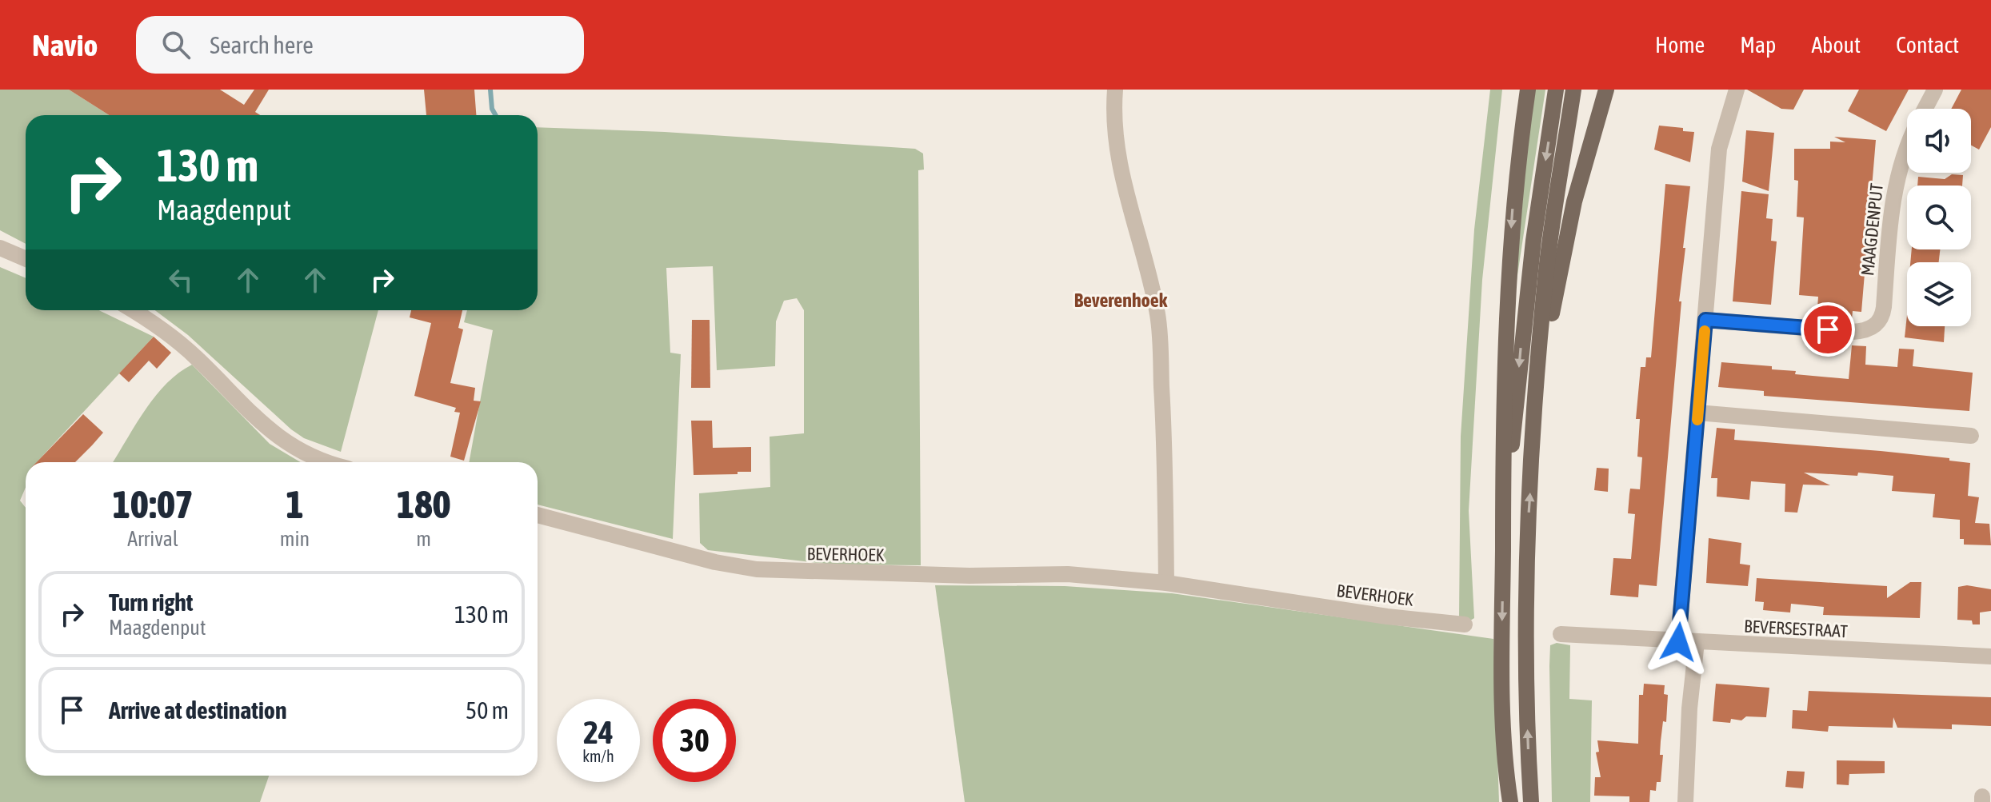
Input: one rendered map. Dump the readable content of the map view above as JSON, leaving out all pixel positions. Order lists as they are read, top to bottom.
{
  "streets": {
    "street": ["MAAGDENPUT", "BEVERHOEK", "BEVERSESTRAAT"]
  },
  "districts": ["Beverenhoek"],
  "page": {
    "header": "Navio",
    "search": "Search here",
    "nav": [
      "Home",
      "Map",
      "About",
      "Contact"
    ],
    "turn": ["130 m", "Maagdenput"],
    "eta": [
      "10:07",
      "Arrival",
      "1",
      "min",
      "180",
      "m"
    ],
    "list": [
      {
        "name": "Turn right",
        "note": "Maagdenput",
        "value": "130 m"
      },
      {
        "name": "Arrive at destination",
        "value": "50 m"
      }
    ],
    "speed": "24 km/h",
    "limit": "30"
  }
}
